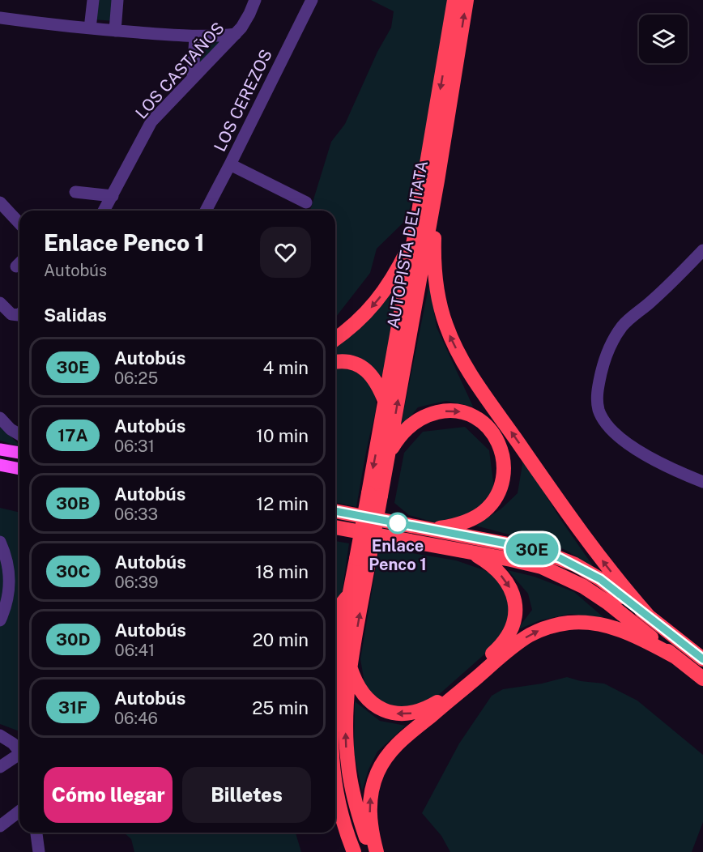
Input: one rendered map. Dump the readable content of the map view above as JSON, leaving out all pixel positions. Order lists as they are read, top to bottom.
{
  "streets": {
    "highway": ["AUTOPISTA DEL ITATA"],
    "street": ["LOS CASTAÑOS", "LOS CEREZOS"]
  },
  "places": ["Enlace Penco 1"],
  "lines": ["bus line 30E"],
  "page": {
    "on_map": "30E",
    "heading": [
      ["Enlace Penco 1", "Autobús"],
      "Salidas"
    ],
    "list": [
      {
        "mark": "30E",
        "name": "Autobús",
        "note": "06:25",
        "value": "4 min"
      },
      {
        "mark": "17A",
        "name": "Autobús",
        "note": "06:31",
        "value": "10 min"
      },
      {
        "mark": "30B",
        "name": "Autobús",
        "note": "06:33",
        "value": "12 min"
      },
      {
        "mark": "30C",
        "name": "Autobús",
        "note": "06:39",
        "value": "18 min"
      },
      {
        "mark": "30D",
        "name": "Autobús",
        "note": "06:41",
        "value": "20 min"
      },
      {
        "mark": "31F",
        "name": "Autobús",
        "note": "06:46",
        "value": "25 min"
      }
    ],
    "buttons": ["Cómo llegar", "Billetes"]
  }
}
